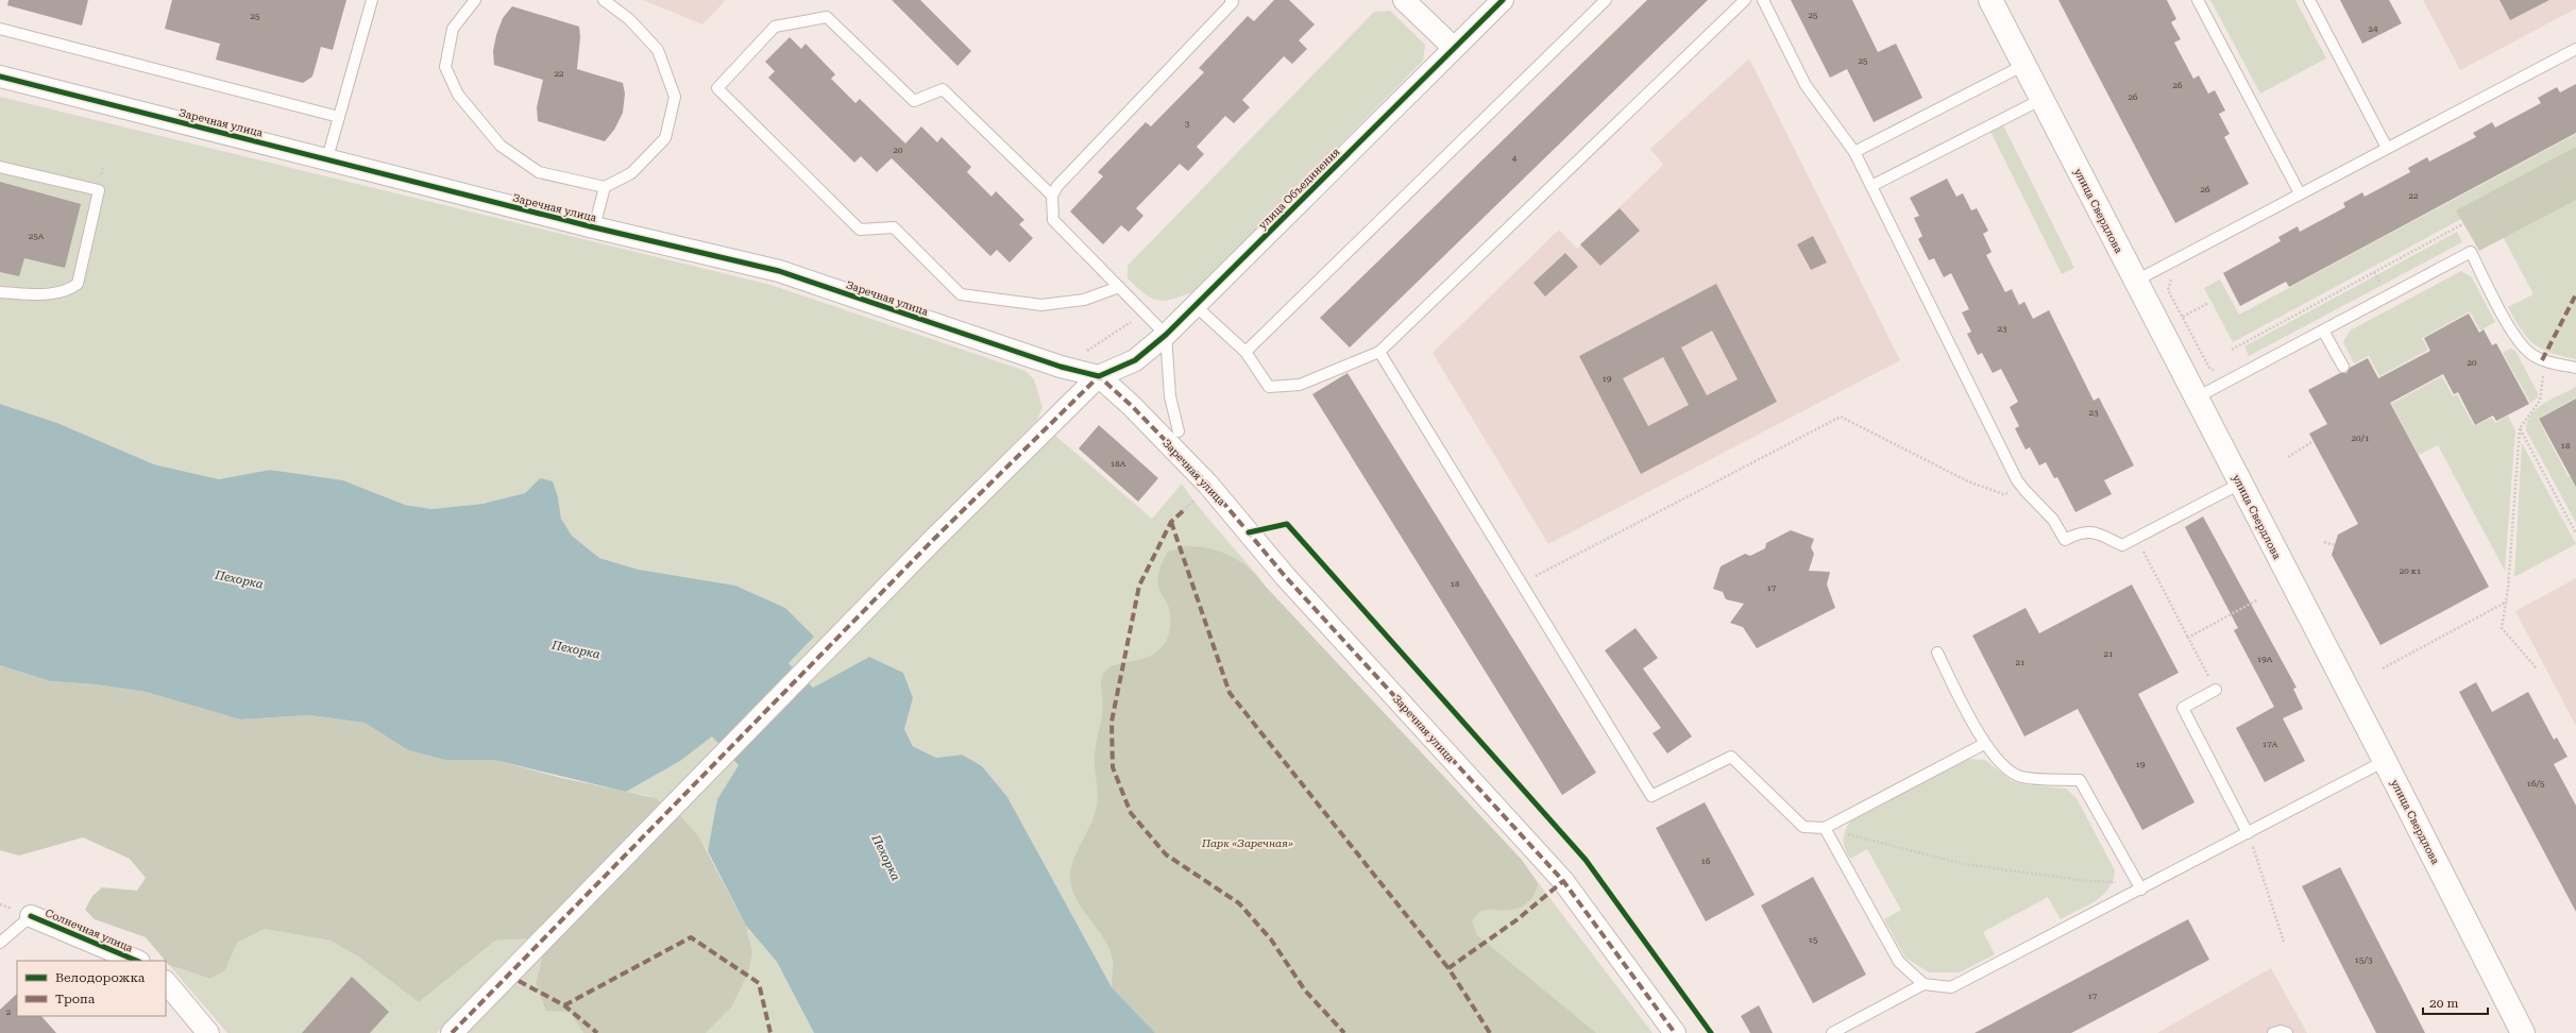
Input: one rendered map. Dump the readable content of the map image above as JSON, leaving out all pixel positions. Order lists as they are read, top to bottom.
{
  "streets": {
    "main road": ["улица Свердлова"],
    "street": ["Заречная улица", "улица Объединения", "Солнечная улица"]
  },
  "crossings": [
    ["Заречная улица", "улица Объединения"]
  ],
  "water": ["Пехорка"],
  "parks": ["Парк «Заречная»"],
  "house_numbers": [
    "25",
    "25",
    "24",
    "25",
    "22",
    "26",
    "26",
    "3",
    "20",
    "4",
    "26",
    "22",
    "25А",
    "23",
    "20",
    "19",
    "23",
    "20/1",
    "18",
    "18А",
    "20 к1",
    "18",
    "17",
    "21",
    "19А",
    "21",
    "17А",
    "19",
    "16/5",
    "16",
    "15",
    "15/3",
    "17",
    "2"
  ],
  "legend": ["Велодорожка", "Тропа"],
  "scale_bar": "20 m"
}
